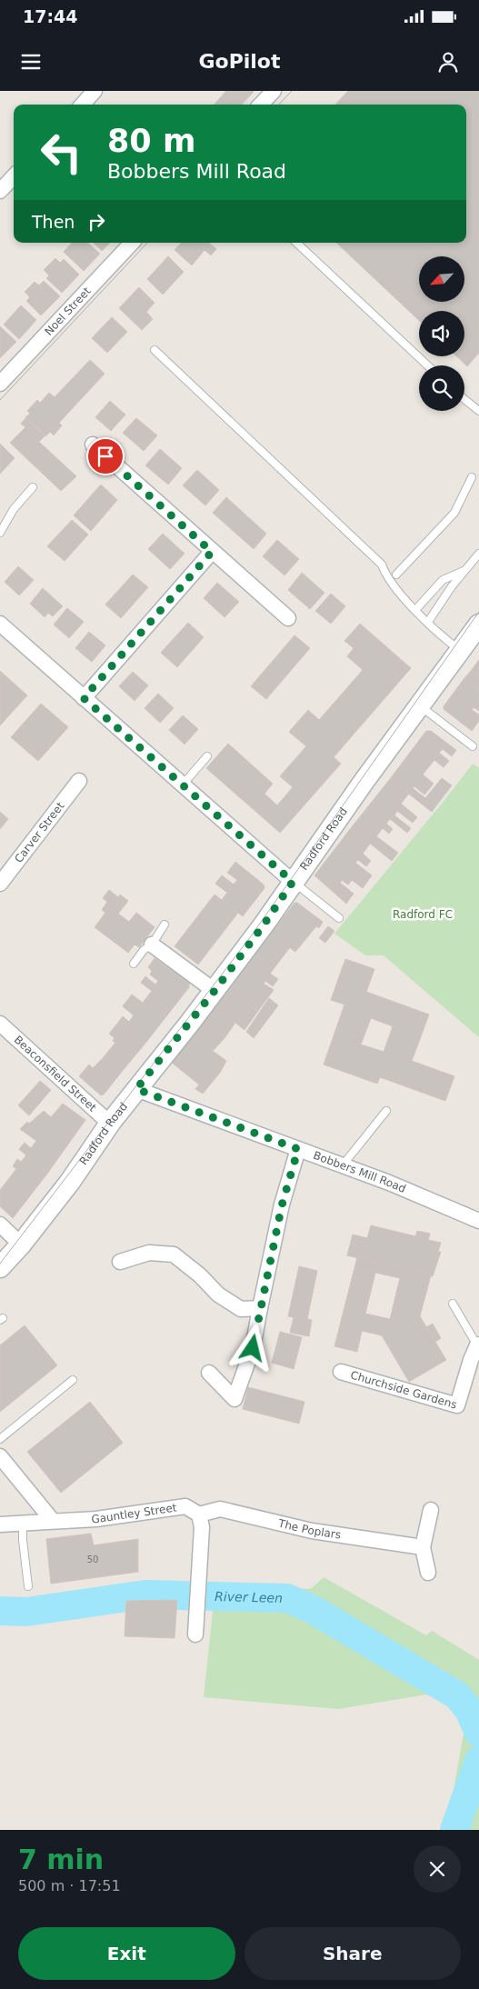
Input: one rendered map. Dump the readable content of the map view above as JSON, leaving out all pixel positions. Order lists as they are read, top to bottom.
{
  "streets": {
    "street": [
      "Noel Street",
      "Carver Street",
      "Radford Road",
      "Beaconsfield Street",
      "Bobbers Mill Road",
      "Churchside Gardens",
      "Gauntley Street",
      "The Poplars"
    ]
  },
  "crossings": [
    ["Radford Road", "Beaconsfield Street"],
    ["Radford Road", "Bobbers Mill Road"],
    ["Gauntley Street", "The Poplars"]
  ],
  "water": ["River Leen"],
  "parks": ["Radford FC"],
  "house_numbers": ["50"],
  "north": "bottom left",
  "page": {
    "status": "17:44",
    "header": "GoPilot",
    "turn": ["80 m", "Bobbers Mill Road"],
    "then": "Then",
    "heading": ["7 min", "500 m · 17:51"],
    "buttons": ["Exit", "Share"]
  }
}
